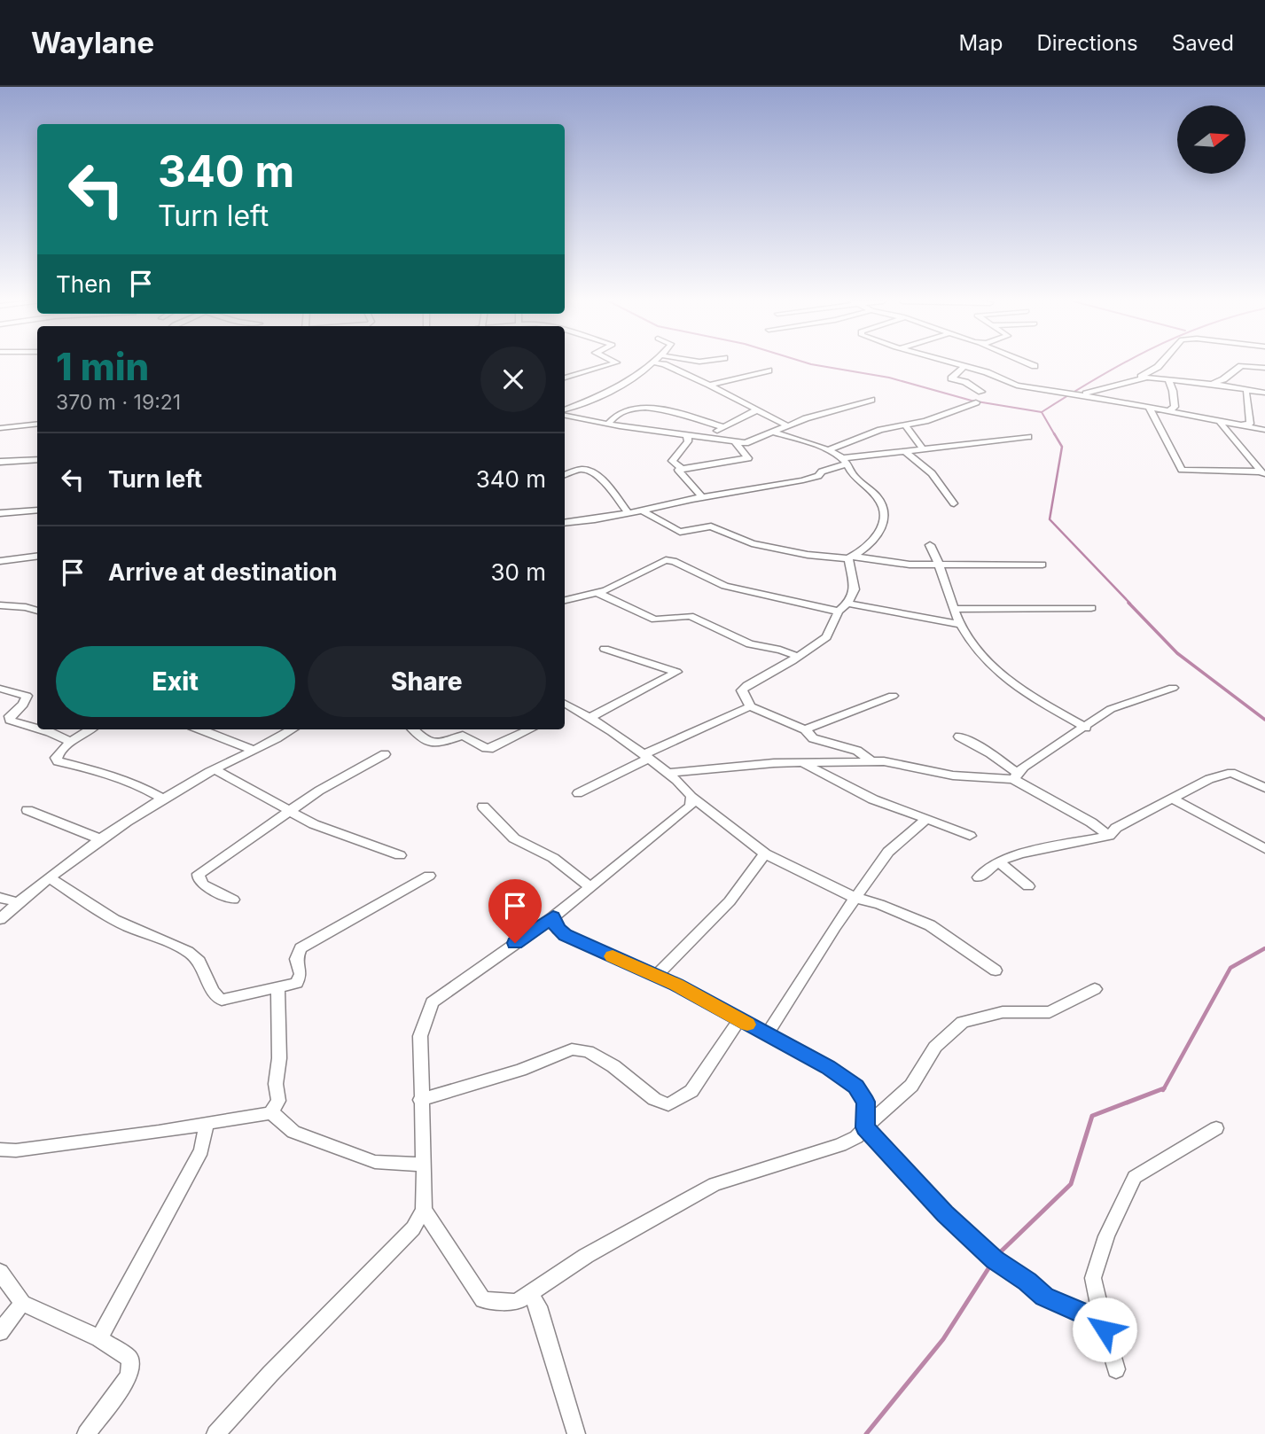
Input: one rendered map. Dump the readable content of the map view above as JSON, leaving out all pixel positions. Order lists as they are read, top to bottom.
{
  "north": "right",
  "page": {
    "header": "Waylane",
    "nav": ["Map", "Directions", "Saved"],
    "turn": ["340 m", "Turn left"],
    "then": "Then",
    "heading": ["1 min", "370 m · 19:21"],
    "list": [
      {
        "name": "Turn left",
        "value": "340 m"
      },
      {
        "name": "Arrive at destination",
        "value": "30 m"
      }
    ],
    "buttons": ["Exit", "Share"]
  }
}
